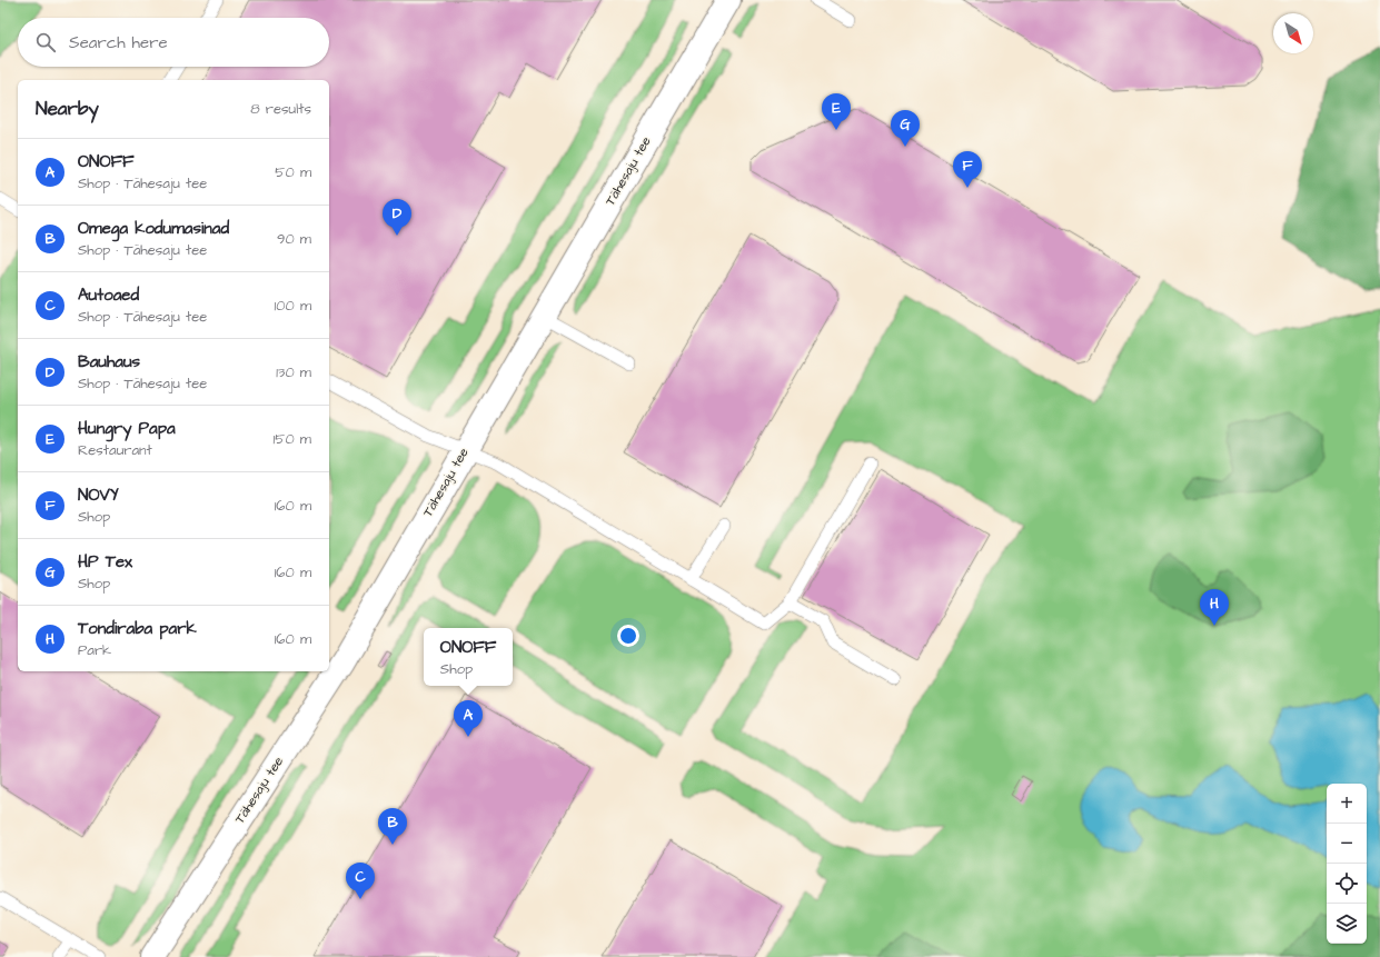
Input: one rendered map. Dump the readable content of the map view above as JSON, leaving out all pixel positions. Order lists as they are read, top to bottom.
{
  "streets": {
    "street": ["Tähesaju tee"]
  },
  "north": "bottom right",
  "page": {
    "search": "Search here",
    "heading": ["Nearby", "8 results"],
    "pins": [
      "E",
      "G",
      "F",
      "D",
      "H",
      "A",
      "B",
      "C"
    ],
    "list": [
      {
        "mark": "A",
        "name": "ONOFF",
        "note": "Shop · Tähesaju tee",
        "value": "50 m"
      },
      {
        "mark": "B",
        "name": "Omega kodumasinad",
        "note": "Shop · Tähesaju tee",
        "value": "90 m"
      },
      {
        "mark": "C",
        "name": "Autoaed",
        "note": "Shop · Tähesaju tee",
        "value": "100 m"
      },
      {
        "mark": "D",
        "name": "Bauhaus",
        "note": "Shop · Tähesaju tee",
        "value": "130 m"
      },
      {
        "mark": "E",
        "name": "Hungry Papa",
        "note": "Restaurant",
        "value": "150 m"
      },
      {
        "mark": "F",
        "name": "NOVY",
        "note": "Shop",
        "value": "160 m"
      },
      {
        "mark": "G",
        "name": "HP Tex",
        "note": "Shop",
        "value": "160 m"
      },
      {
        "mark": "H",
        "name": "Tondiraba park",
        "note": "Park",
        "value": "160 m"
      }
    ],
    "popup": ["ONOFF", "Shop"],
    "map_buttons": ["+", "−"]
  }
}
